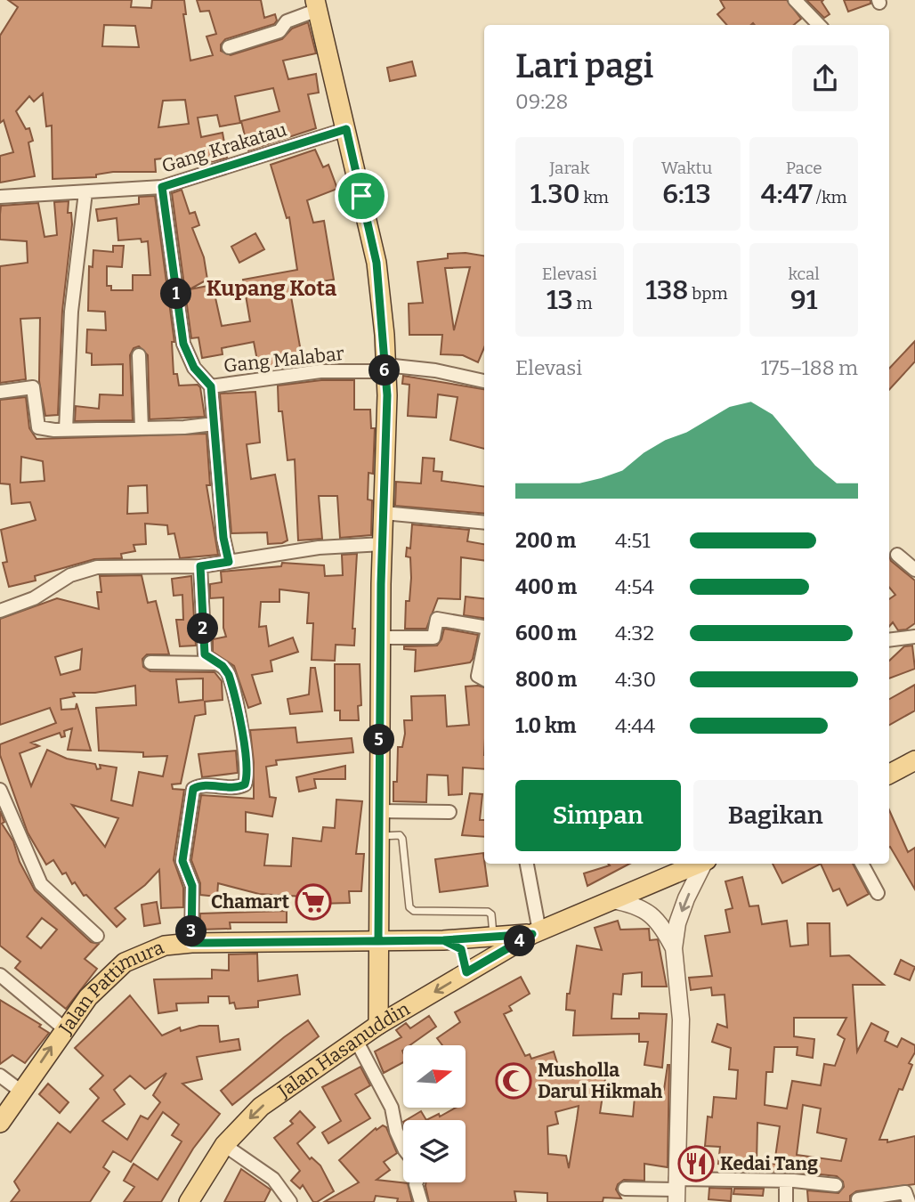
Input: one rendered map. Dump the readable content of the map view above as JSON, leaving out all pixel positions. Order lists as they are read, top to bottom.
{
  "streets": {
    "main road": ["Jalan Pattimura", "Jalan Hasanuddin"],
    "street": ["Gang Krakatau", "Gang Malabar"]
  },
  "crossings": [
    ["Gang Krakatau", "Gang Malabar"],
    ["Jalan Pattimura", "Jalan Hasanuddin"]
  ],
  "one_way": ["Jalan Hasanuddin"],
  "districts": ["Kupang Kota"],
  "places": {
    "supermarket": ["Chamart"],
    "mosque": ["Musholla Darul Hikmah"],
    "restaurant": ["Kedai Tang"]
  },
  "north": "right",
  "page": {
    "heading": ["Lari pagi", "09:28"],
    "stats": [
      ["Jarak", "1.30 km"],
      ["Waktu", "6:13"],
      ["Pace", "4:47 /km"],
      ["Elevasi", "13 m"],
      ["138 bpm"],
      ["kcal", "91"]
    ],
    "pins": [
      "1",
      "6",
      "2",
      "5",
      "3",
      "4"
    ],
    "chart": ["Elevasi", "175–188 m"],
    "list": [
      {
        "name": "200 m",
        "note": "4:51"
      },
      {
        "name": "400 m",
        "note": "4:54"
      },
      {
        "name": "600 m",
        "note": "4:32"
      },
      {
        "name": "800 m",
        "note": "4:30"
      },
      {
        "name": "1.0 km",
        "note": "4:44"
      }
    ],
    "buttons": ["Simpan", "Bagikan"]
  }
}
